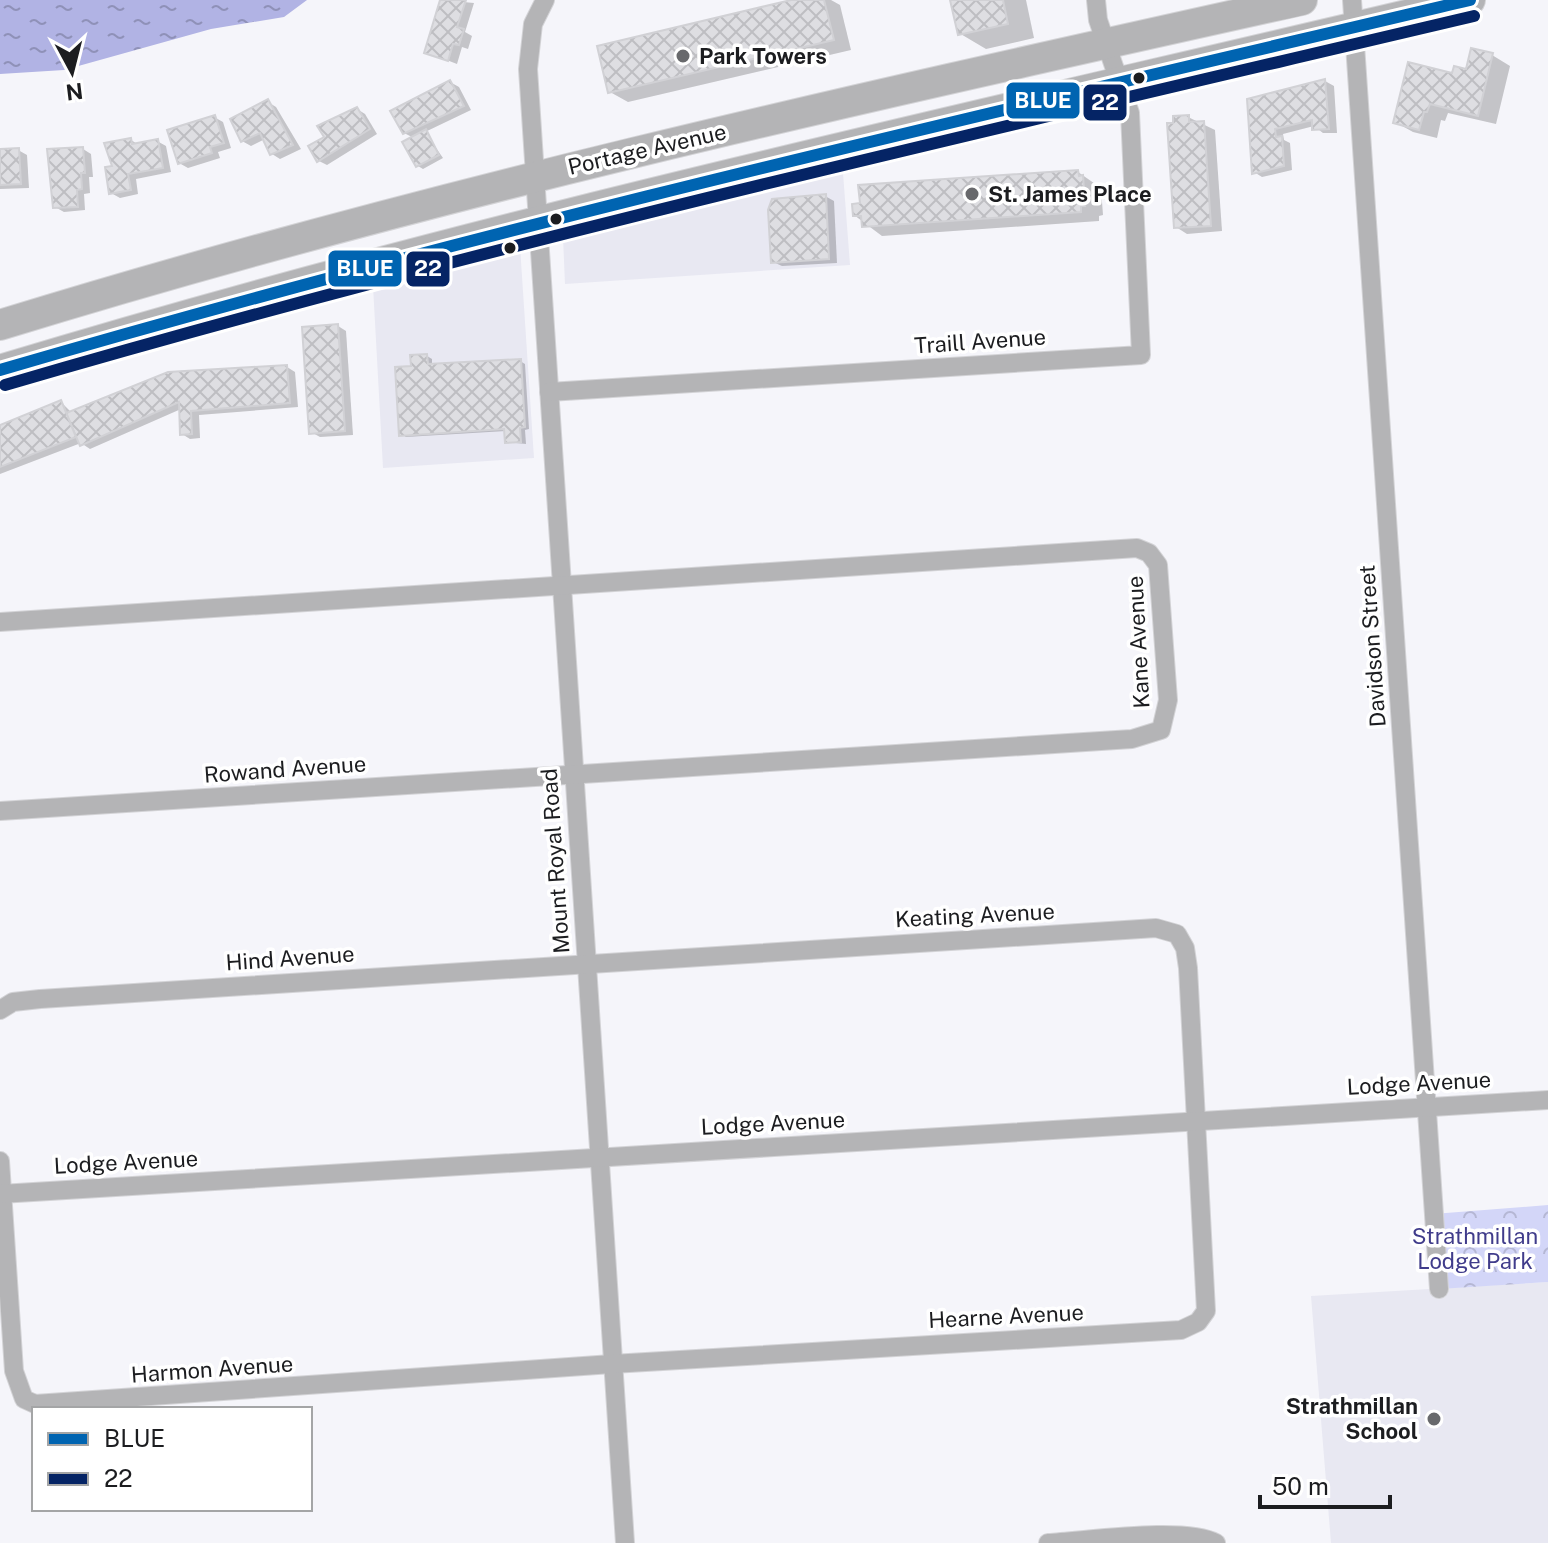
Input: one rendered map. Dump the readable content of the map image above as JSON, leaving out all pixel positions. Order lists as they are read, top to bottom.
{
  "streets": {
    "highway": ["Portage Avenue"],
    "street": [
      "Traill Avenue",
      "Kane Avenue",
      "Davidson Street",
      "Rowand Avenue",
      "Mount Royal Road",
      "Keating Avenue",
      "Hind Avenue",
      "Lodge Avenue",
      "Hearne Avenue",
      "Harmon Avenue"
    ]
  },
  "crossings": [
    ["Portage Avenue", "Traill Avenue"],
    ["Portage Avenue", "Davidson Street"],
    ["Portage Avenue", "Mount Royal Road"],
    ["Traill Avenue", "Mount Royal Road"],
    ["Kane Avenue", "Rowand Avenue"],
    ["Kane Avenue", "Mount Royal Road"],
    ["Davidson Street", "Lodge Avenue"],
    ["Rowand Avenue", "Mount Royal Road"],
    ["Mount Royal Road", "Keating Avenue"],
    ["Mount Royal Road", "Hind Avenue"],
    ["Mount Royal Road", "Lodge Avenue"],
    ["Mount Royal Road", "Hearne Avenue"],
    ["Mount Royal Road", "Harmon Avenue"],
    ["Keating Avenue", "Hind Avenue"],
    ["Keating Avenue", "Lodge Avenue"],
    ["Keating Avenue", "Hearne Avenue"],
    ["Lodge Avenue", "Hearne Avenue"],
    ["Lodge Avenue", "Harmon Avenue"],
    ["Hearne Avenue", "Harmon Avenue"]
  ],
  "parks": ["Strathmillan Lodge Park"],
  "places": ["Park Towers", "St. James Place", "Strathmillan School"],
  "lines": ["transit line BLUE", "transit line 22"],
  "legend": ["BLUE", "22"],
  "scale_bar": "50 m",
  "north": "bottom"
}
